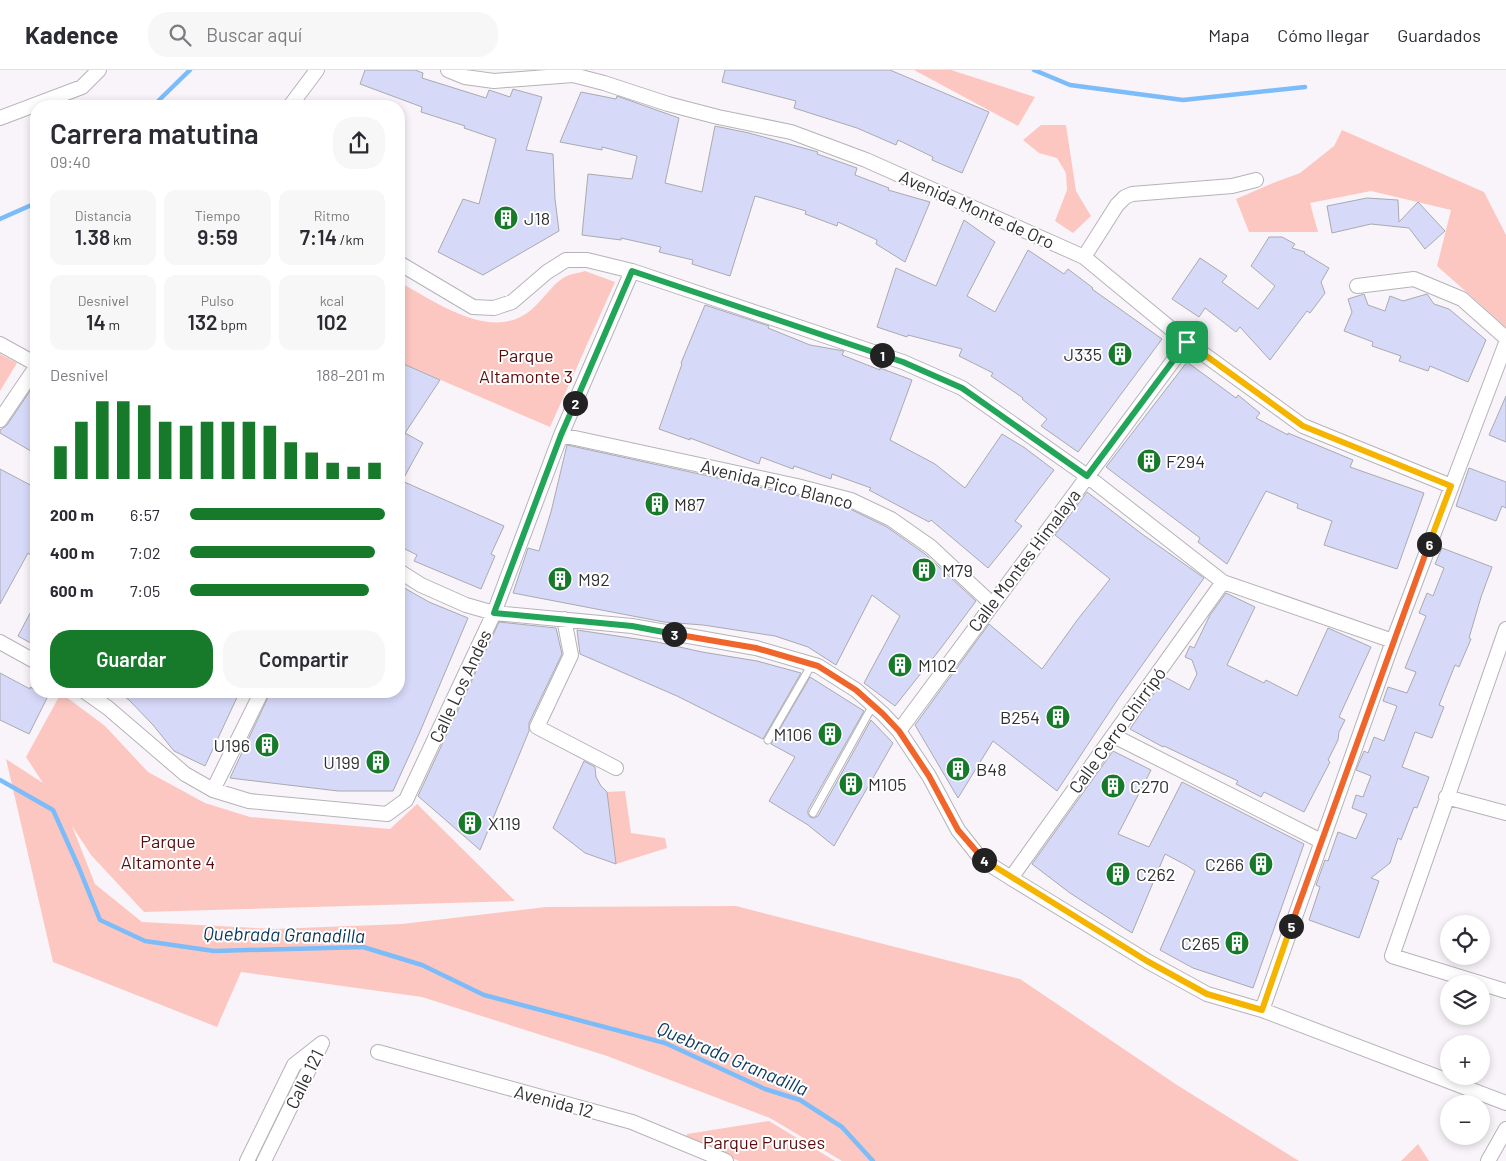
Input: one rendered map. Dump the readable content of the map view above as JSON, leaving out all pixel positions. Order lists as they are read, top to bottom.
{
  "streets": {
    "street": [
      "Avenida Monte de Oro",
      "Avenida Pico Blanco",
      "Calle Montes Himalaya",
      "Calle Los Andes",
      "Calle Cerro Chirripó",
      "Calle 121",
      "Avenida 12"
    ]
  },
  "crossings": [
    ["Avenida Monte de Oro", "Calle Montes Himalaya"],
    ["Avenida Pico Blanco", "Calle Montes Himalaya"],
    ["Avenida Pico Blanco", "Calle Los Andes"]
  ],
  "water": ["Quebrada Granadilla"],
  "parks": ["Parque Altamonte 3", "Parque Altamonte 4", "Parque Puruses"],
  "places": {
    "building": [
      "J18",
      "J335",
      "F294",
      "M87",
      "M79",
      "M92",
      "M102",
      "B254",
      "M106",
      "U196",
      "U199",
      "B48",
      "M105",
      "C270",
      "X119",
      "C266",
      "C262",
      "C265"
    ]
  },
  "page": {
    "header": "Kadence",
    "search": "Buscar aquí",
    "nav": ["Mapa", "Cómo llegar", "Guardados"],
    "heading": ["Carrera matutina", "09:40"],
    "stats": [
      ["Distancia", "1.38 km"],
      ["Tiempo", "9:59"],
      ["Ritmo", "7:14 /km"],
      ["Desnivel", "14 m"],
      ["Pulso", "132 bpm"],
      ["kcal", "102"]
    ],
    "pins": [
      "1",
      "2",
      "6",
      "3",
      "4",
      "5"
    ],
    "chart": ["Desnivel", "188–201 m"],
    "list": [
      {
        "name": "200 m",
        "note": "6:57"
      },
      {
        "name": "400 m",
        "note": "7:02"
      },
      {
        "name": "600 m",
        "note": "7:05"
      }
    ],
    "buttons": ["Guardar", "Compartir"],
    "map_buttons": ["+", "−"]
  }
}
